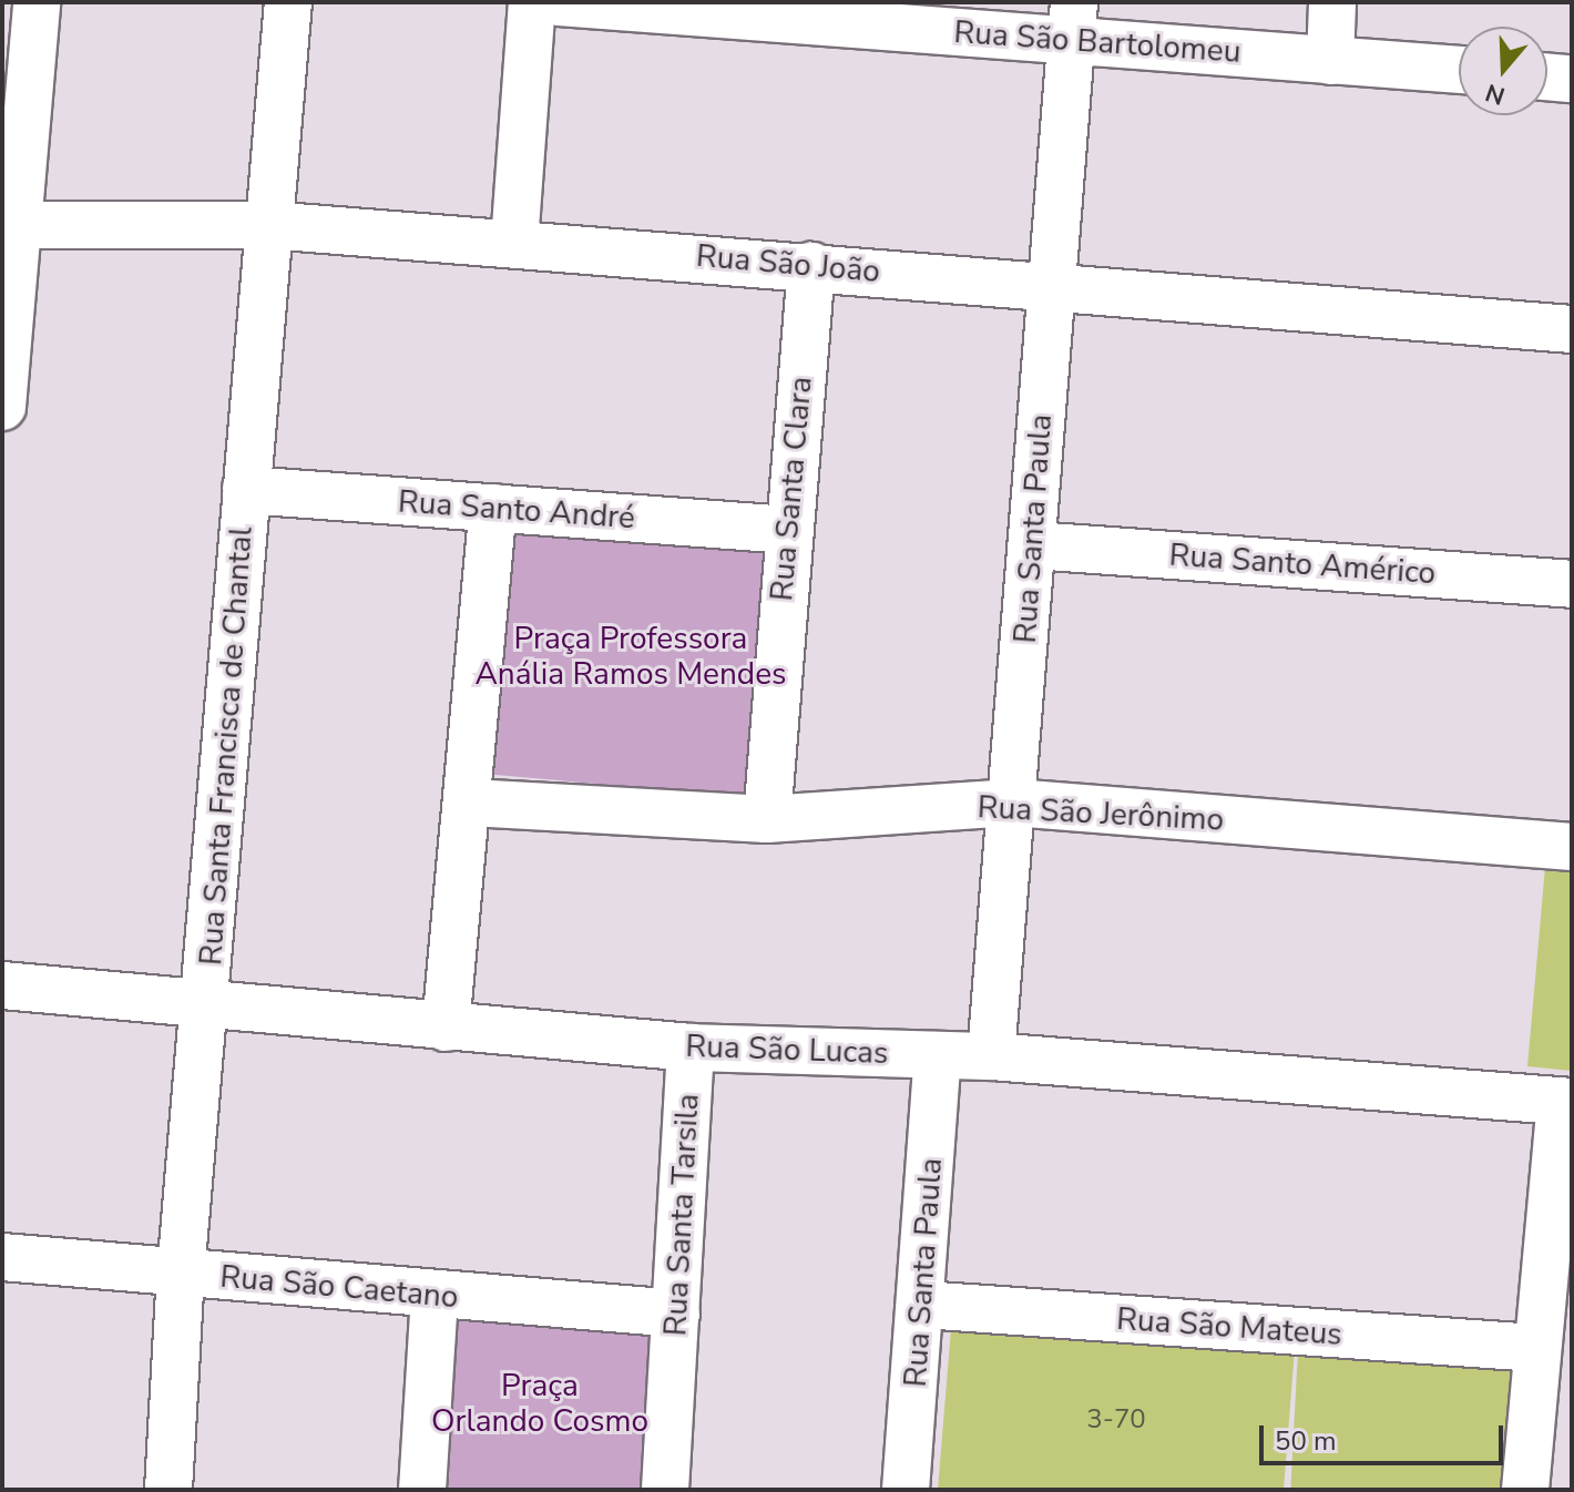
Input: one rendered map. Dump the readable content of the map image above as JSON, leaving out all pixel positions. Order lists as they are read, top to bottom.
{
  "streets": {
    "street": [
      "Rua São Bartolomeu",
      "Rua São João",
      "Rua Santa Clara",
      "Rua Santo André",
      "Rua Santa Paula",
      "Rua Santo Américo",
      "Rua Santa Francisca de Chantal",
      "Rua São Jerônimo",
      "Rua São Lucas",
      "Rua Santa Tarsila",
      "Rua São Caetano",
      "Rua São Mateus"
    ]
  },
  "crossings": [
    ["Rua São Bartolomeu", "Rua Santa Paula"],
    ["Rua São João", "Rua Santa Clara"],
    ["Rua São João", "Rua Santa Paula"],
    ["Rua São João", "Rua Santa Francisca de Chantal"],
    ["Rua Santa Clara", "Rua Santo André"],
    ["Rua Santa Clara", "Rua São Jerônimo"],
    ["Rua Santo André", "Rua Santa Francisca de Chantal"],
    ["Rua Santa Paula", "Rua Santo Américo"],
    ["Rua Santa Paula", "Rua São Jerônimo"],
    ["Rua Santa Paula", "Rua São Lucas"],
    ["Rua Santa Paula", "Rua São Mateus"],
    ["Rua Santa Francisca de Chantal", "Rua São Lucas"],
    ["Rua Santa Francisca de Chantal", "Rua São Caetano"],
    ["Rua São Lucas", "Rua Santa Tarsila"],
    ["Rua Santa Tarsila", "Rua São Caetano"]
  ],
  "parks": ["Praça Professora Anália Ramos Mendes", "Praça Orlando Cosmo"],
  "house_numbers": ["3-70"],
  "scale_bar": "50 m",
  "north": "bottom"
}
